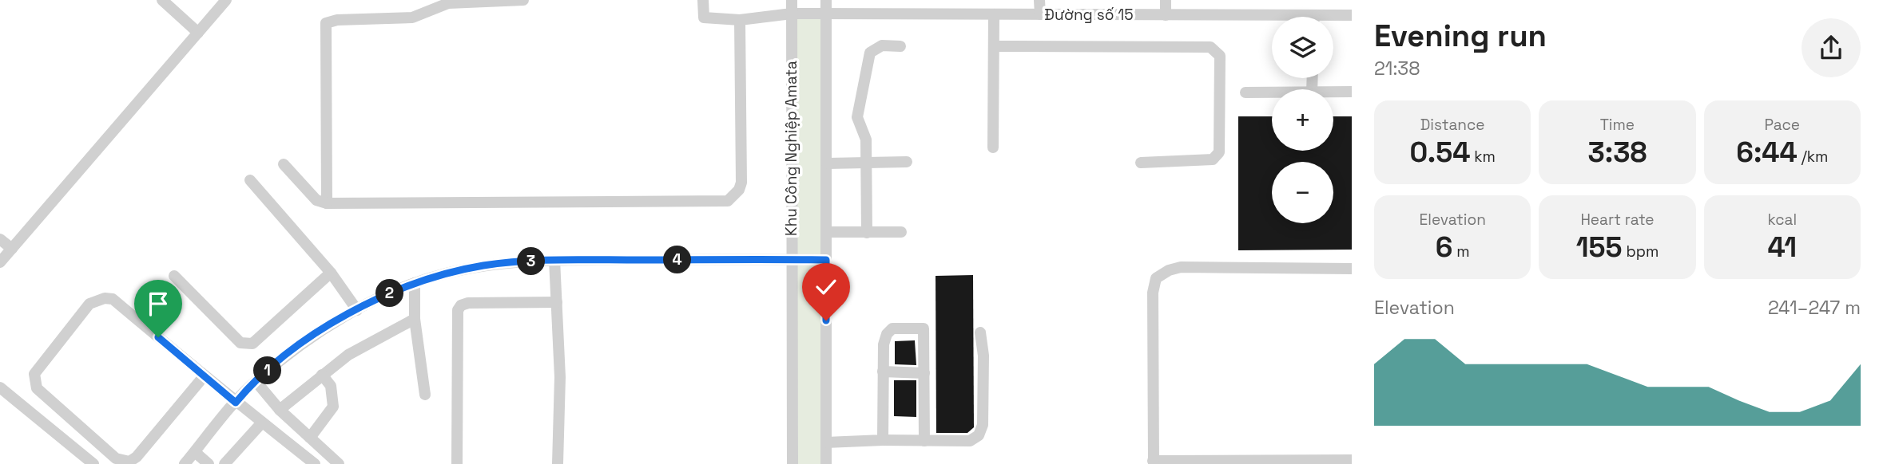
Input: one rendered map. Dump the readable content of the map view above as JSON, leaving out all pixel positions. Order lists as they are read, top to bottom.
{
  "streets": {
    "street": ["Đường số 15", "Khu Công Nghiệp Amata"]
  },
  "crossings": [
    ["Đường số 15", "Khu Công Nghiệp Amata"]
  ],
  "page": {
    "heading": ["Evening run", "21:38"],
    "map_buttons": ["+", "−"],
    "stats": [
      ["Distance", "0.54 km"],
      ["Time", "3:38"],
      ["Pace", "6:44 /km"],
      ["Elevation", "6 m"],
      ["Heart rate", "155 bpm"],
      ["kcal", "41"]
    ],
    "pins": [
      "4",
      "3",
      "2",
      "1"
    ],
    "chart": ["Elevation", "241–247 m"]
  }
}
